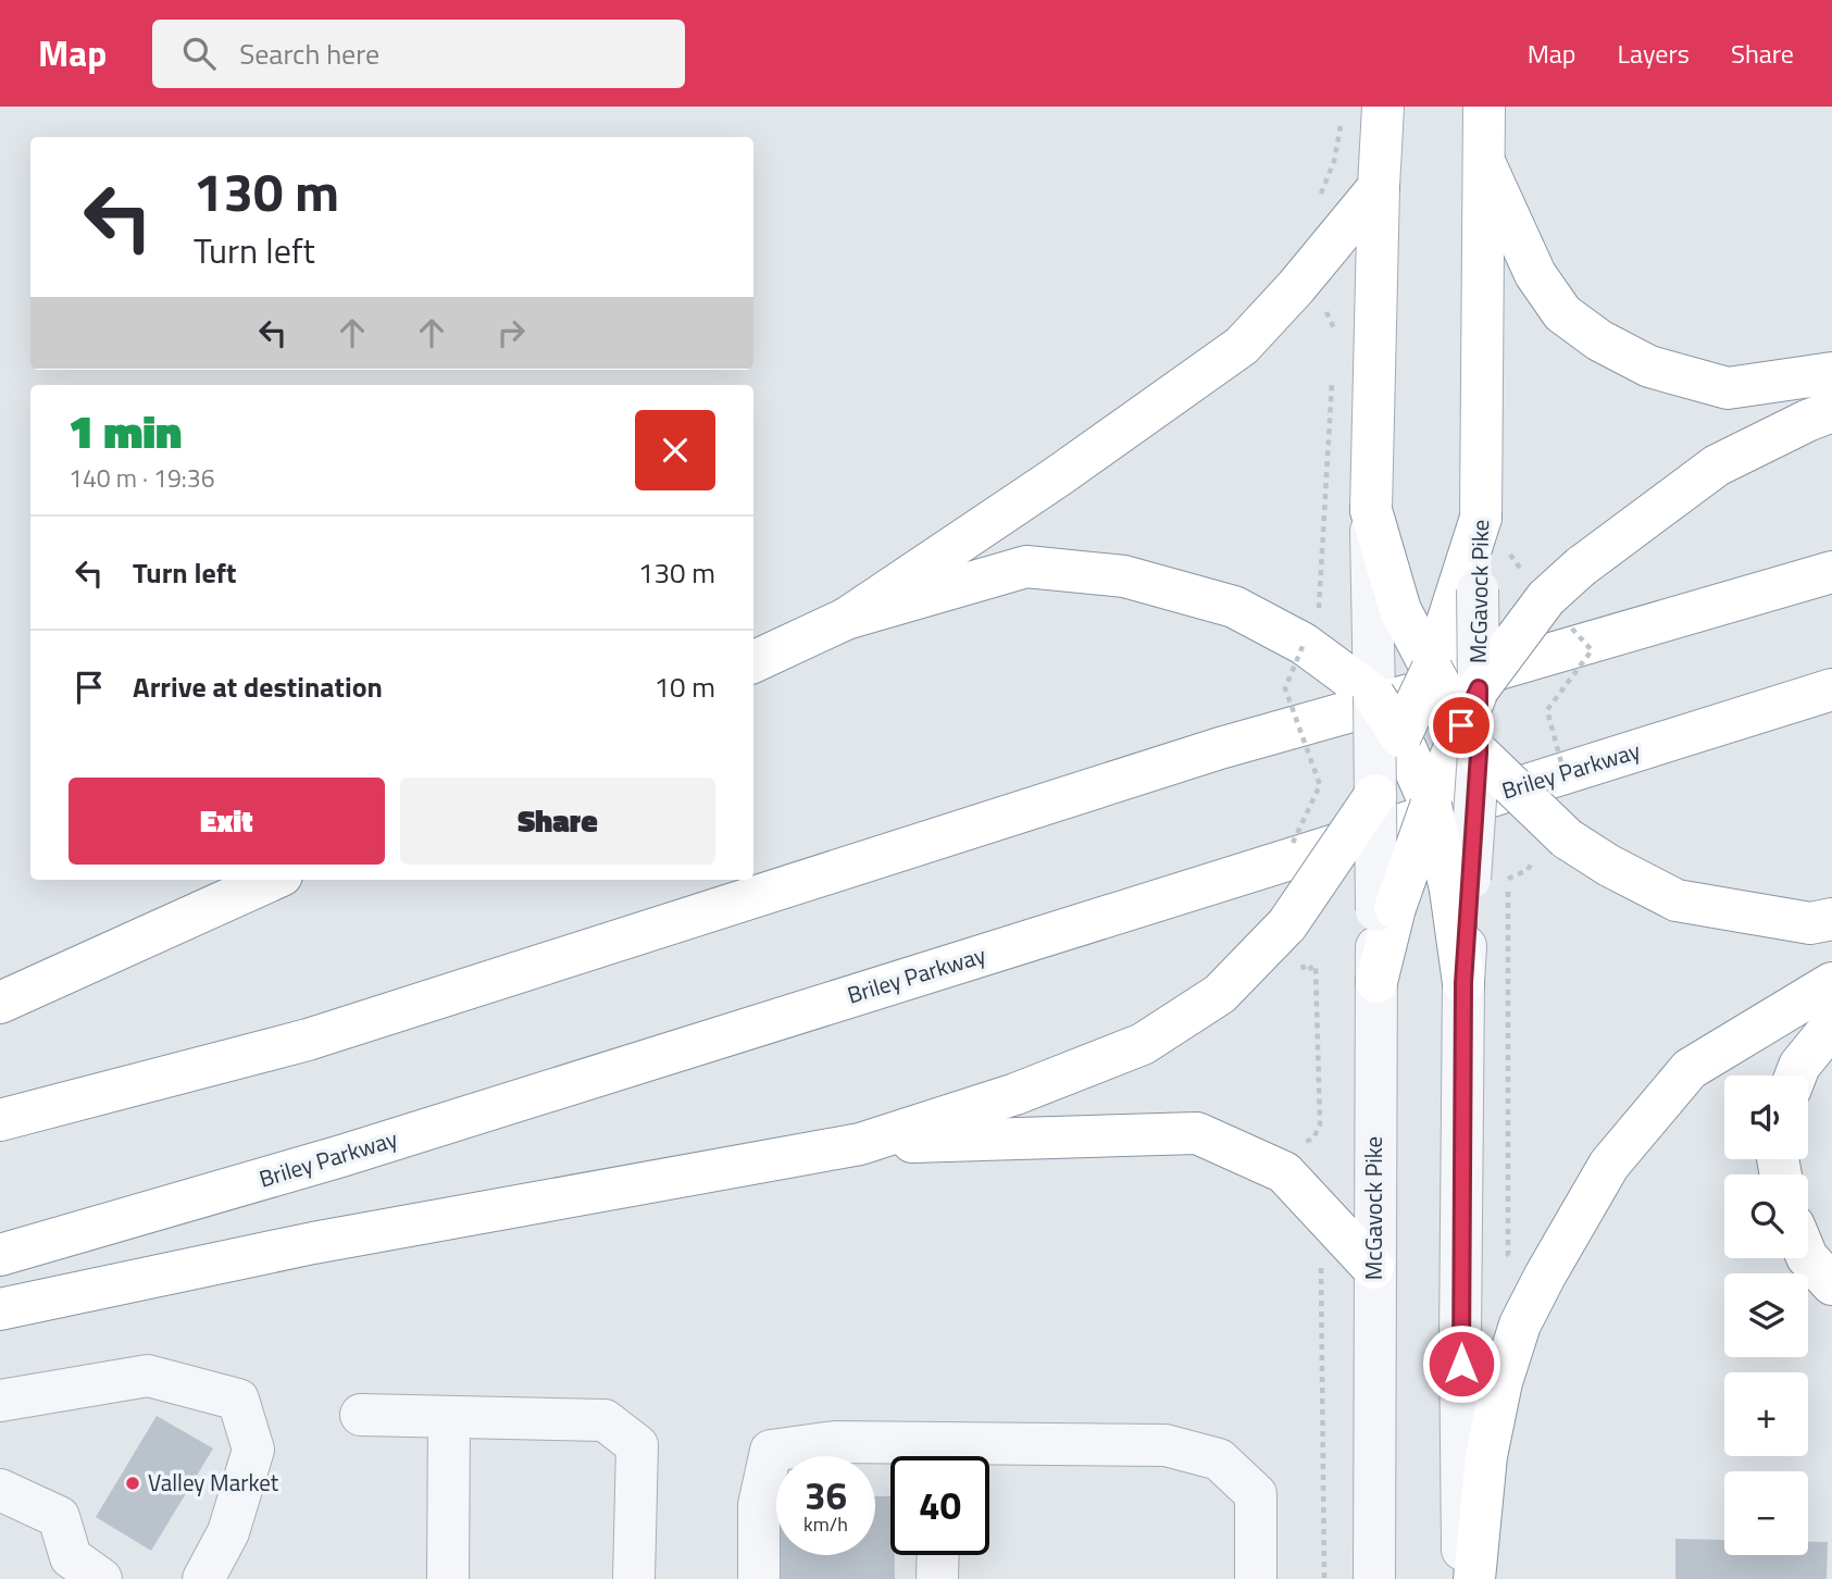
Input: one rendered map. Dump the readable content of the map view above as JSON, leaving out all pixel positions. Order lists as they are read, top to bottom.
{
  "streets": {
    "main road": ["McGavock Pike", "Briley Parkway"]
  },
  "places": ["Valley Market"],
  "page": {
    "header": "Map",
    "search": "Search here",
    "nav": ["Map", "Layers", "Share"],
    "turn": ["130 m", "Turn left"],
    "heading": ["1 min", "140 m · 19:36"],
    "list": [
      {
        "name": "Turn left",
        "value": "130 m"
      },
      {
        "name": "Arrive at destination",
        "value": "10 m"
      }
    ],
    "buttons": ["Exit", "Share"],
    "map_buttons": ["+", "−"],
    "speed": "36 km/h",
    "limit": "40"
  }
}
